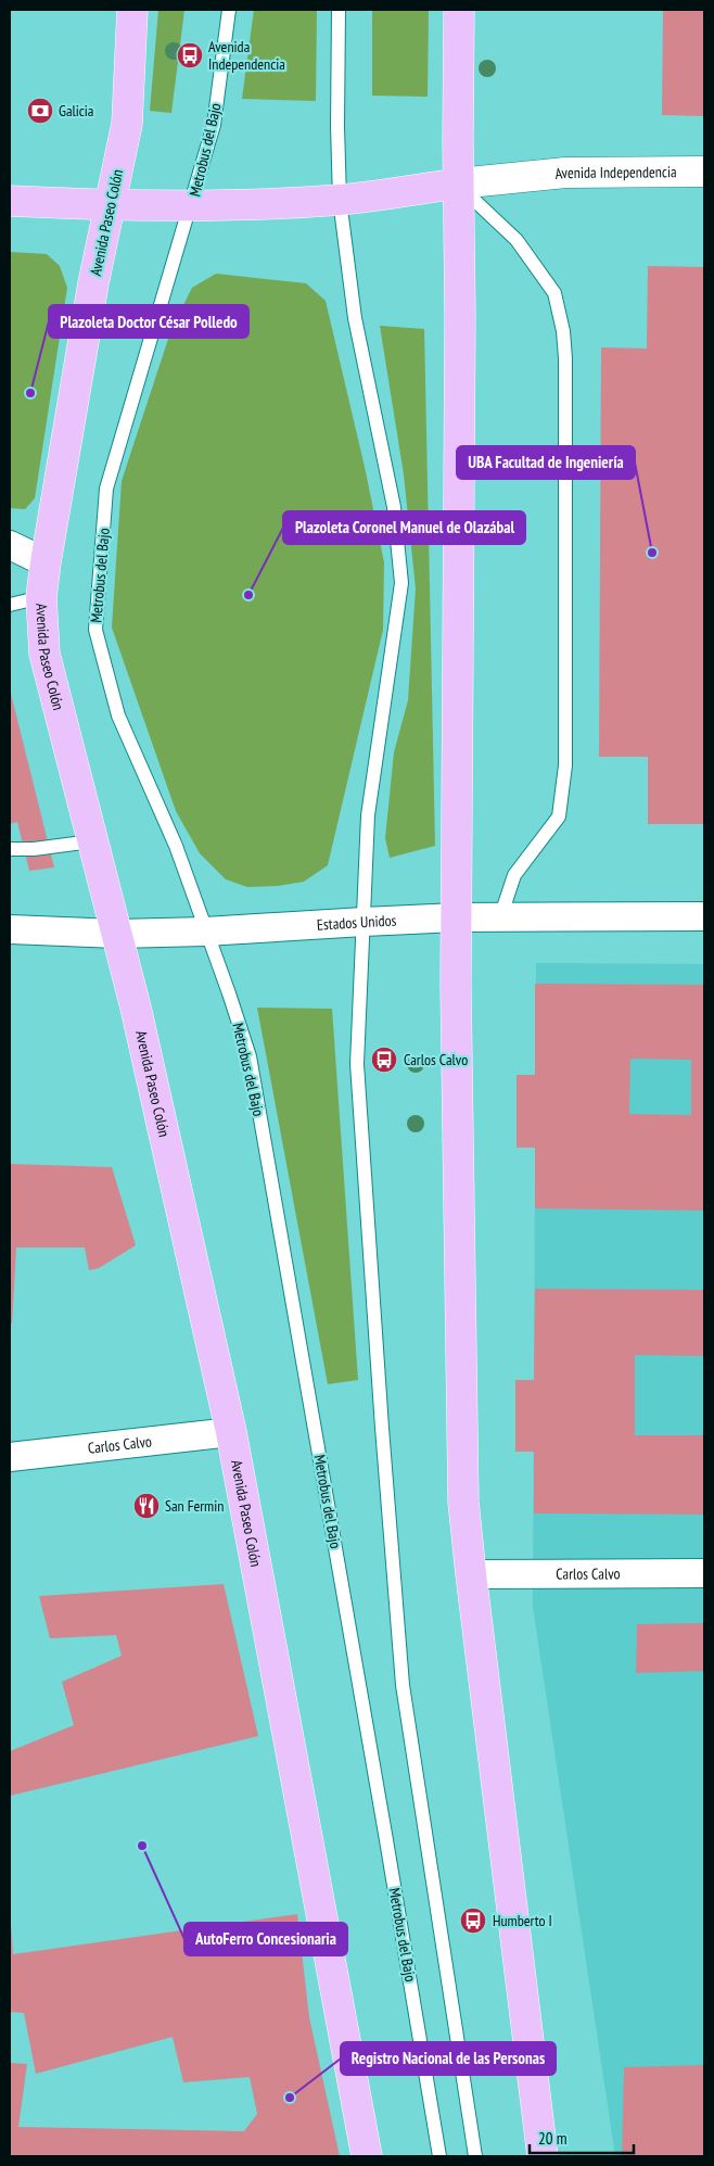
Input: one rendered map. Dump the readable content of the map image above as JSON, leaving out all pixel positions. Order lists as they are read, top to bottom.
{
  "streets": {
    "main road": ["Avenida Independencia", "Avenida Paseo Colón"],
    "street": ["Estados Unidos", "Carlos Calvo"],
    "lane": ["Metrobus del Bajo"]
  },
  "crossings": [
    ["Metrobus del Bajo", "Avenida Independencia"],
    ["Metrobus del Bajo", "Estados Unidos"],
    ["Avenida Independencia", "Avenida Paseo Colón"],
    ["Avenida Paseo Colón", "Estados Unidos"],
    ["Avenida Paseo Colón", "Carlos Calvo"]
  ],
  "places": {
    "bus stop": ["Avenida Independencia", "Carlos Calvo", "Humberto I"],
    "bank": ["Galicia"],
    "other": [
      "Plazoleta Doctor César Polledo",
      "UBA Facultad de Ingeniería",
      "Plazoleta Coronel Manuel de Olazábal",
      "AutoFerro Concesionaria",
      "Registro Nacional de las Personas"
    ],
    "restaurant": ["San Fermin"]
  },
  "scale_bar": "20 m"
}
